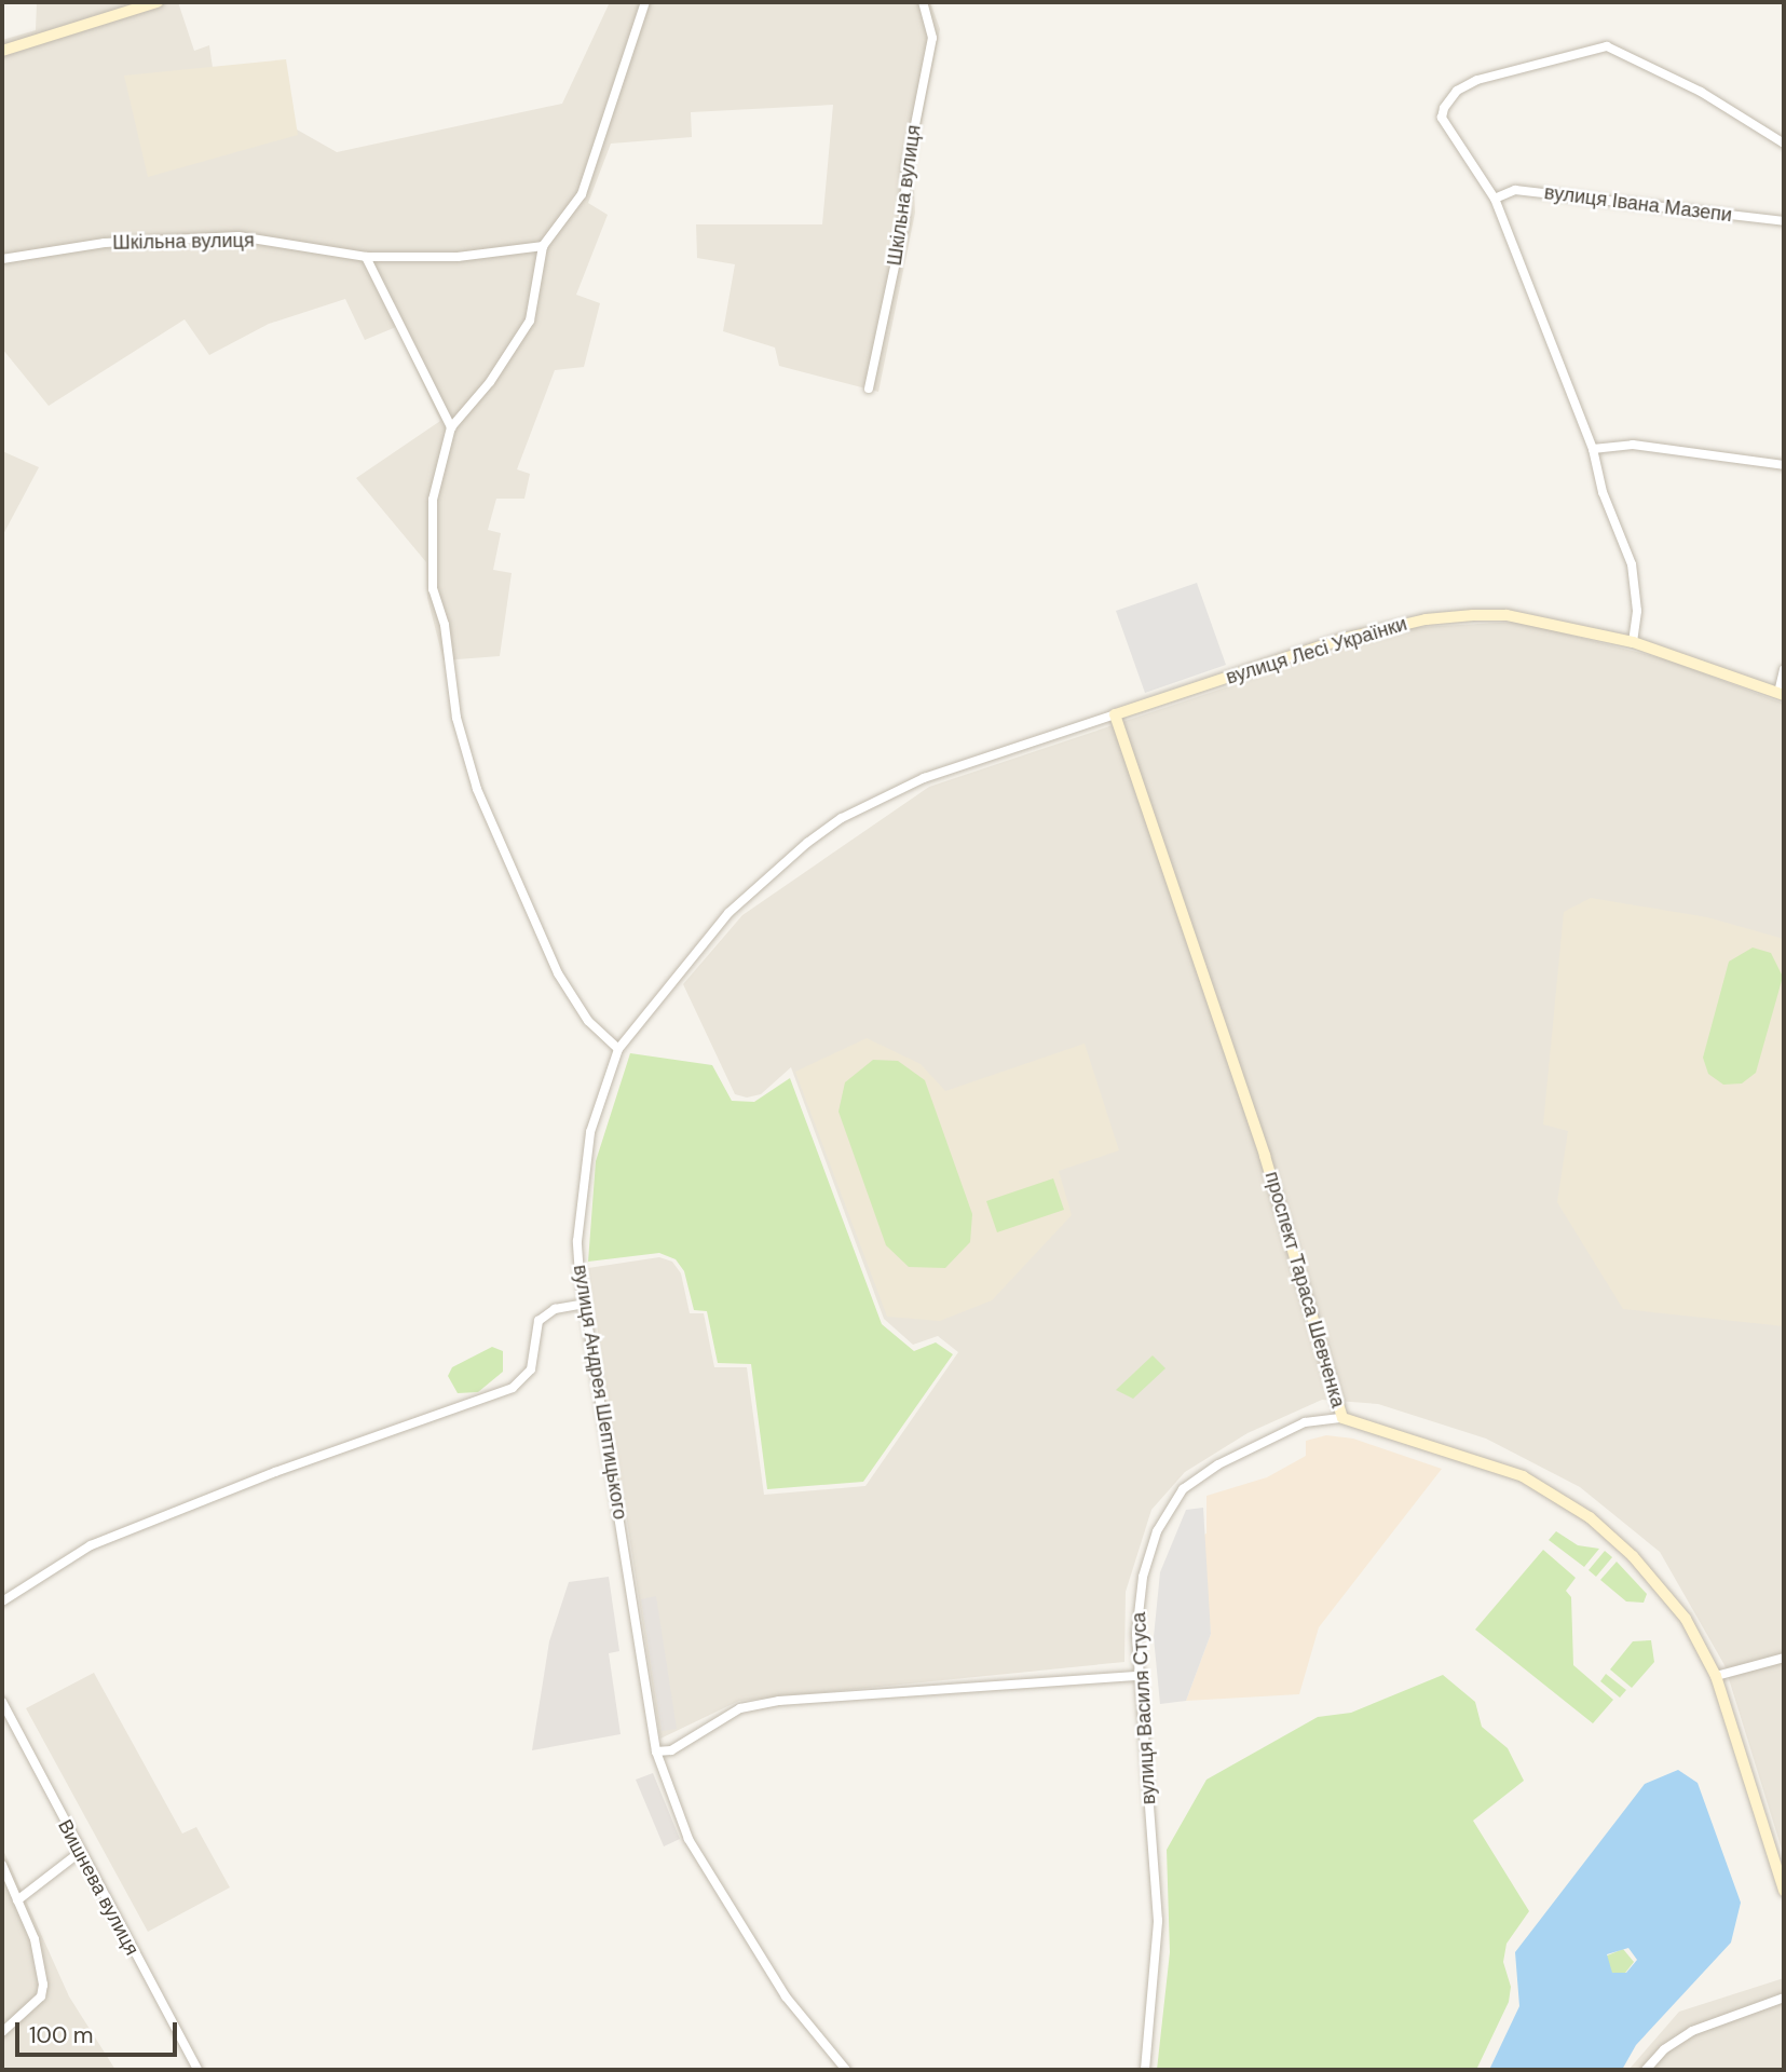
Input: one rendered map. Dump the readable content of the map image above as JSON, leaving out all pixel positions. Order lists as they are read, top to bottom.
{
  "streets": {
    "street": [
      "Шкільна вулиця",
      "вулиця Івана Мазепи",
      "вулиця Лесі Українки",
      "проспект Тараса Шевченка",
      "вулиця Андрея Шептицького",
      "вулиця Василя Стуса",
      "Вишнева вулиця"
    ]
  },
  "crossings": [
    ["вулиця Лесі Українки", "проспект Тараса Шевченка"],
    ["вулиця Лесі Українки", "вулиця Андрея Шептицького"],
    ["проспект Тараса Шевченка", "вулиця Андрея Шептицького"],
    ["проспект Тараса Шевченка", "вулиця Василя Стуса"]
  ],
  "scale_bar": "100 m"
}
